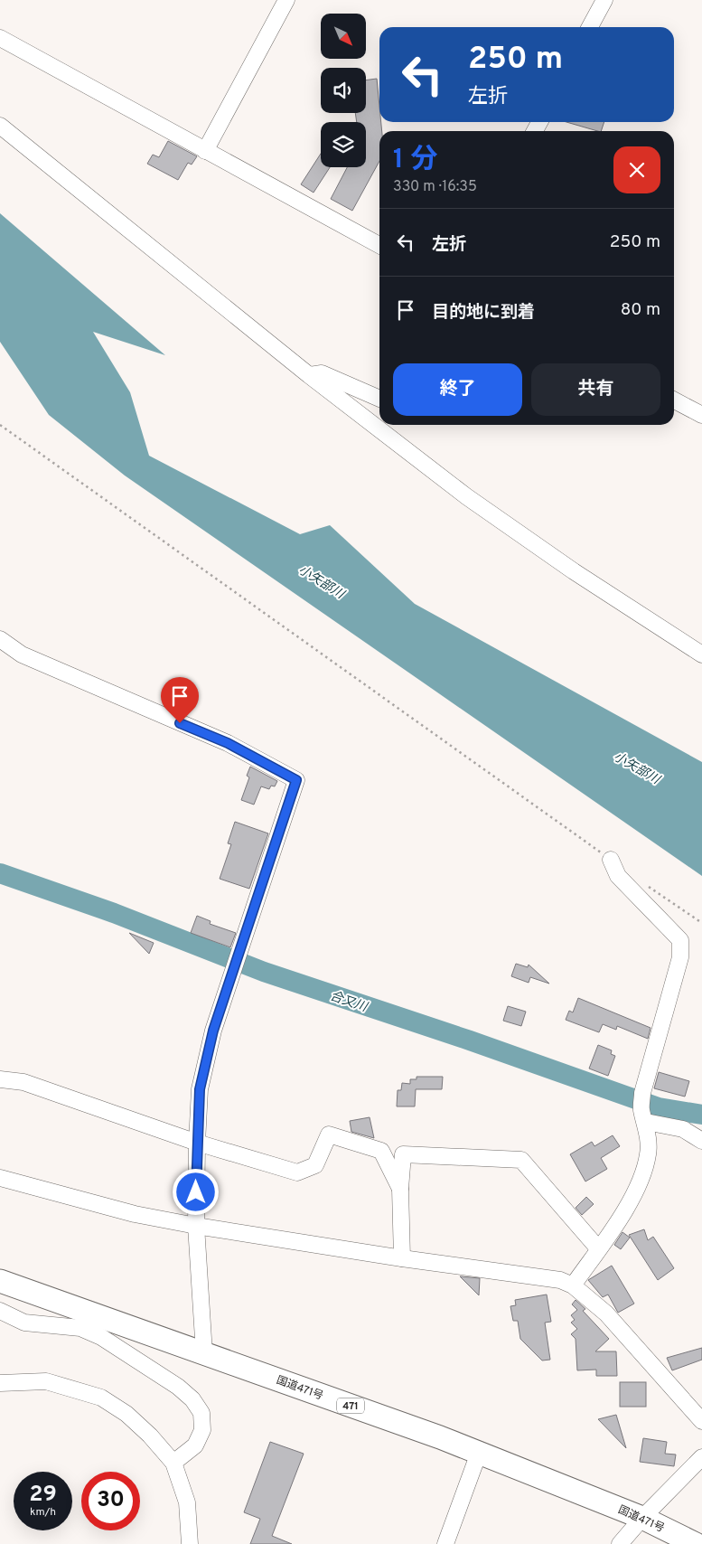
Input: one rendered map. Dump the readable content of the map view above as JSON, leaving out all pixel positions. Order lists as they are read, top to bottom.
{
  "streets": {
    "highway": ["国道471号", "471"]
  },
  "water": ["小矢部川", "合又川"],
  "north": "bottom right",
  "page": {
    "turn": ["250 m", "左折"],
    "heading": ["1 分", "330 m · 16:35"],
    "list": [
      {
        "name": "左折",
        "value": "250 m"
      },
      {
        "name": "目的地に到着",
        "value": "80 m"
      }
    ],
    "buttons": ["終了", "共有"],
    "speed": "29 km/h",
    "limit": "30"
  }
}
